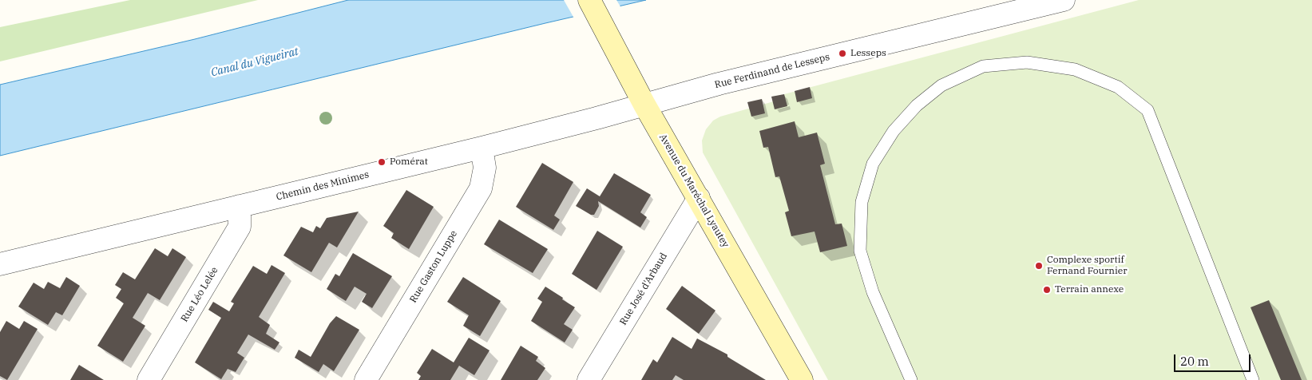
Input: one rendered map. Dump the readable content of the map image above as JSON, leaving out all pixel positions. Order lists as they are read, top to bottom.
{
  "streets": {
    "main road": ["Avenue du Maréchal Lyautey"],
    "street": [
      "Rue Ferdinand de Lesseps",
      "Chemin des Minimes",
      "Rue Gaston Luppe",
      "Rue José d'Arbaud",
      "Rue Léo Lelée"
    ]
  },
  "crossings": [
    ["Rue Ferdinand de Lesseps", "Chemin des Minimes"],
    ["Rue Ferdinand de Lesseps", "Avenue du Maréchal Lyautey"],
    ["Chemin des Minimes", "Avenue du Maréchal Lyautey"],
    ["Chemin des Minimes", "Rue Gaston Luppe"],
    ["Chemin des Minimes", "Rue Léo Lelée"],
    ["Avenue du Maréchal Lyautey", "Rue José d'Arbaud"]
  ],
  "water": ["Canal du Vigueirat"],
  "places": [
    "Lesseps",
    "Pomérat",
    "Complexe sportif Fernand Fournier",
    "Terrain annexe"
  ],
  "scale_bar": "20 m"
}
